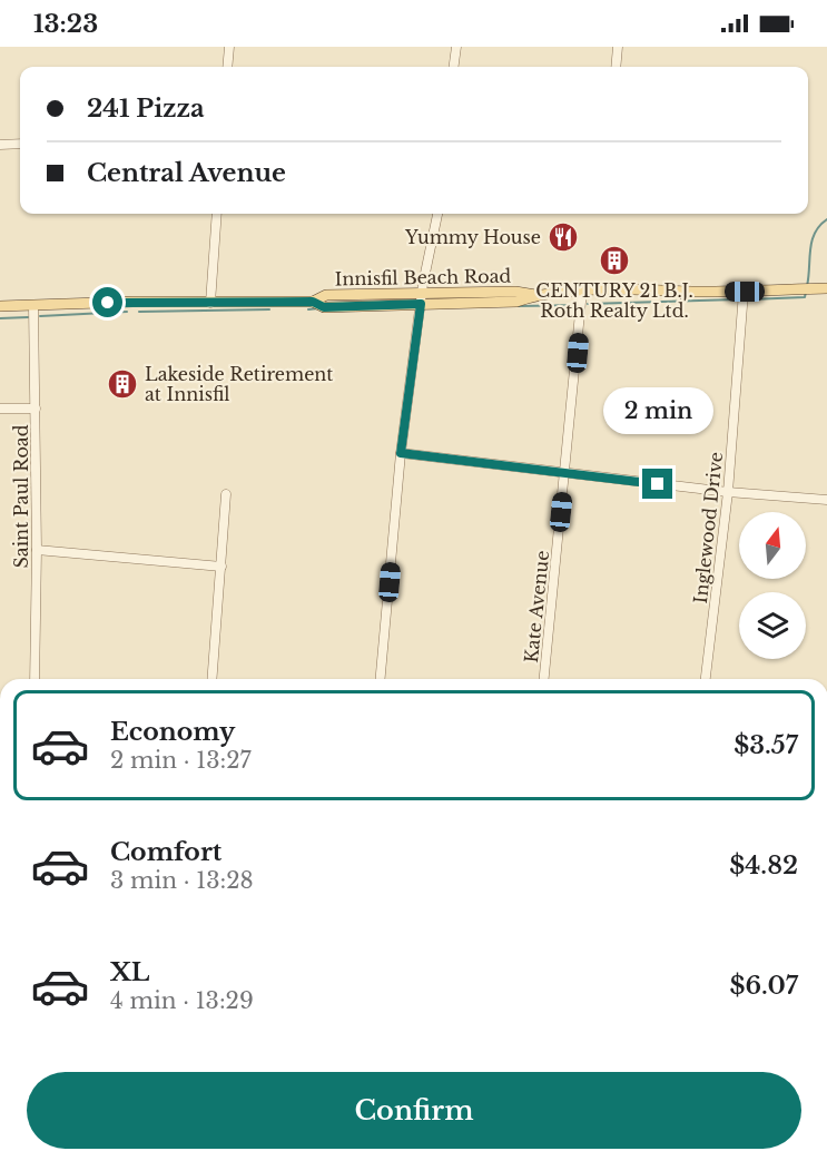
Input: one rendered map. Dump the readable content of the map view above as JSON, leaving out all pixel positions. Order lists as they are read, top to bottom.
{
  "streets": {
    "main road": ["Innisfil Beach Road"],
    "street": ["Saint Paul Road", "Inglewood Drive", "Kate Avenue"]
  },
  "crossings": [
    ["Innisfil Beach Road", "Saint Paul Road"],
    ["Innisfil Beach Road", "Inglewood Drive"],
    ["Innisfil Beach Road", "Kate Avenue"]
  ],
  "places": {
    "restaurant": ["Yummy House"],
    "building": ["CENTURY 21 B.J. Roth Realty Ltd.", "Lakeside Retirement at Innisfil"]
  },
  "north": "top",
  "page": {
    "status": "13:23",
    "banner": ["241 Pizza", "Central Avenue"],
    "bubble": "2 min",
    "list": [
      {
        "name": "Economy",
        "note": "2 min · 13:27",
        "value": "$3.57"
      },
      {
        "name": "Comfort",
        "note": "3 min · 13:28",
        "value": "$4.82"
      },
      {
        "name": "XL",
        "note": "4 min · 13:29",
        "value": "$6.07"
      }
    ],
    "buttons": "Confirm"
  }
}
